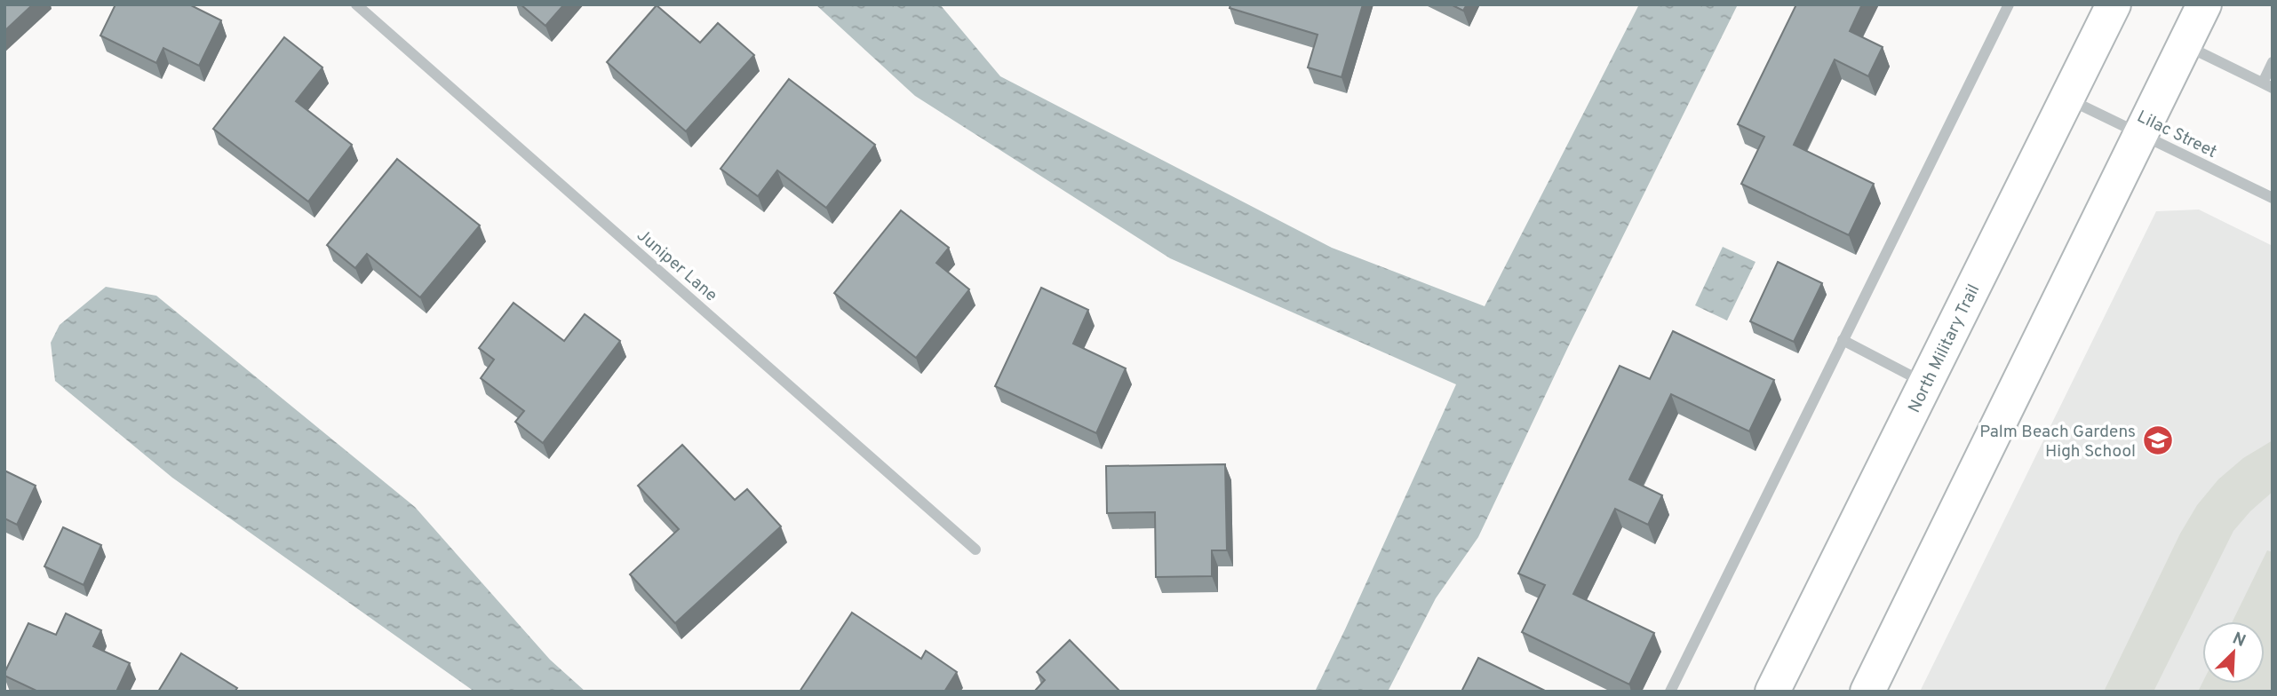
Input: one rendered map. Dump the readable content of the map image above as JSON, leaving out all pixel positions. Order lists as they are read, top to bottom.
{
  "streets": {
    "main road": ["North Military Trail"],
    "street": ["Lilac Street", "Juniper Lane"]
  },
  "crossings": [
    ["Lilac Street", "North Military Trail"]
  ],
  "places": {
    "school or university": ["Palm Beach Gardens High School"]
  },
  "north": "top right"
}
